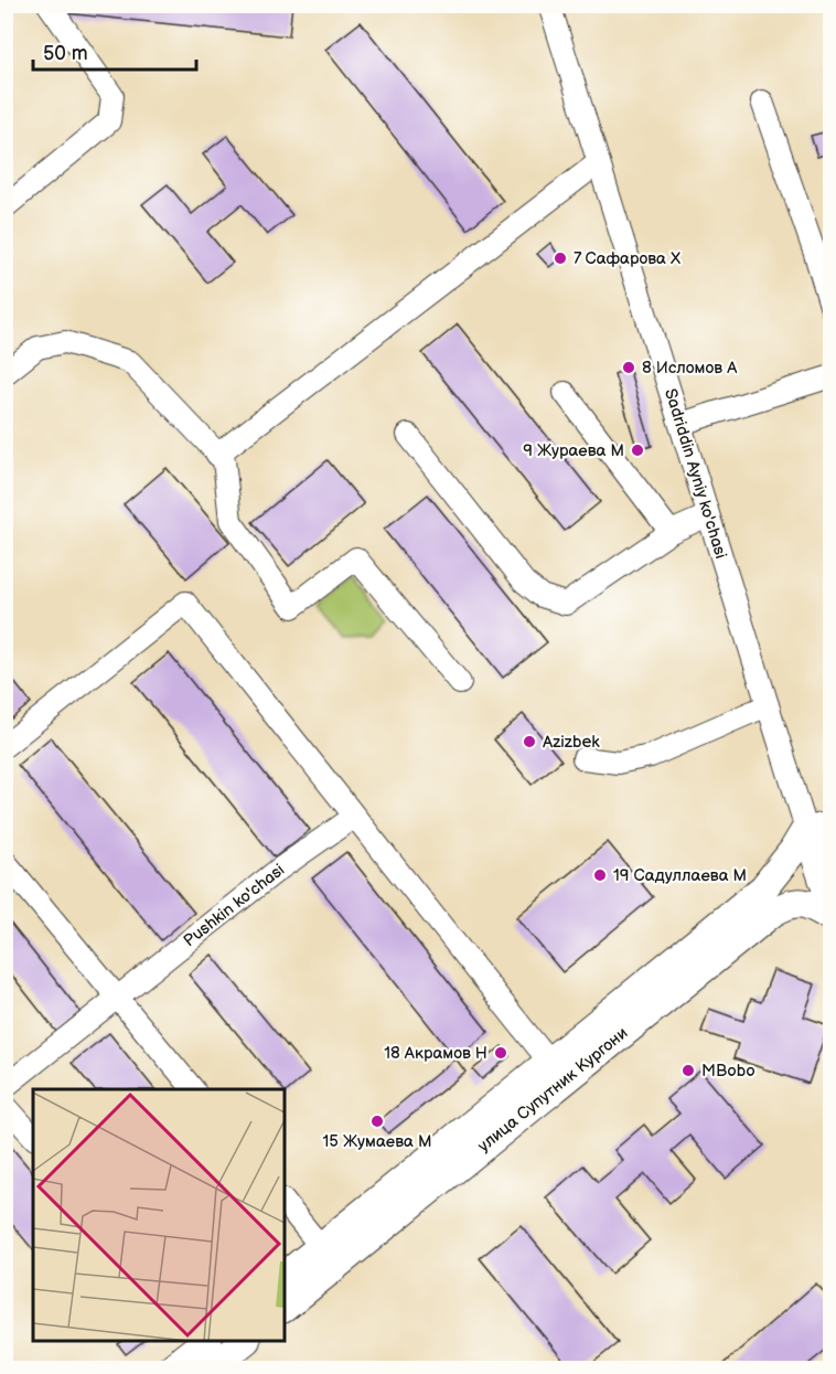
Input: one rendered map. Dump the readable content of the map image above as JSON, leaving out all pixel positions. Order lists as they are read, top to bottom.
{
  "streets": {
    "main road": ["Sadriddin Ayniy ko'chasi", "улица Супутник Кургони"],
    "street": ["Pushkin ko'chasi"]
  },
  "places": [
    "7 Сафарова Х",
    "8 Исломов А",
    "9 Жураева М",
    "Azizbek",
    "19 Садуллаева М",
    "18 Акрамов Н",
    "MBobo",
    "15 Жумаева М"
  ],
  "scale_bar": "50 m"
}
